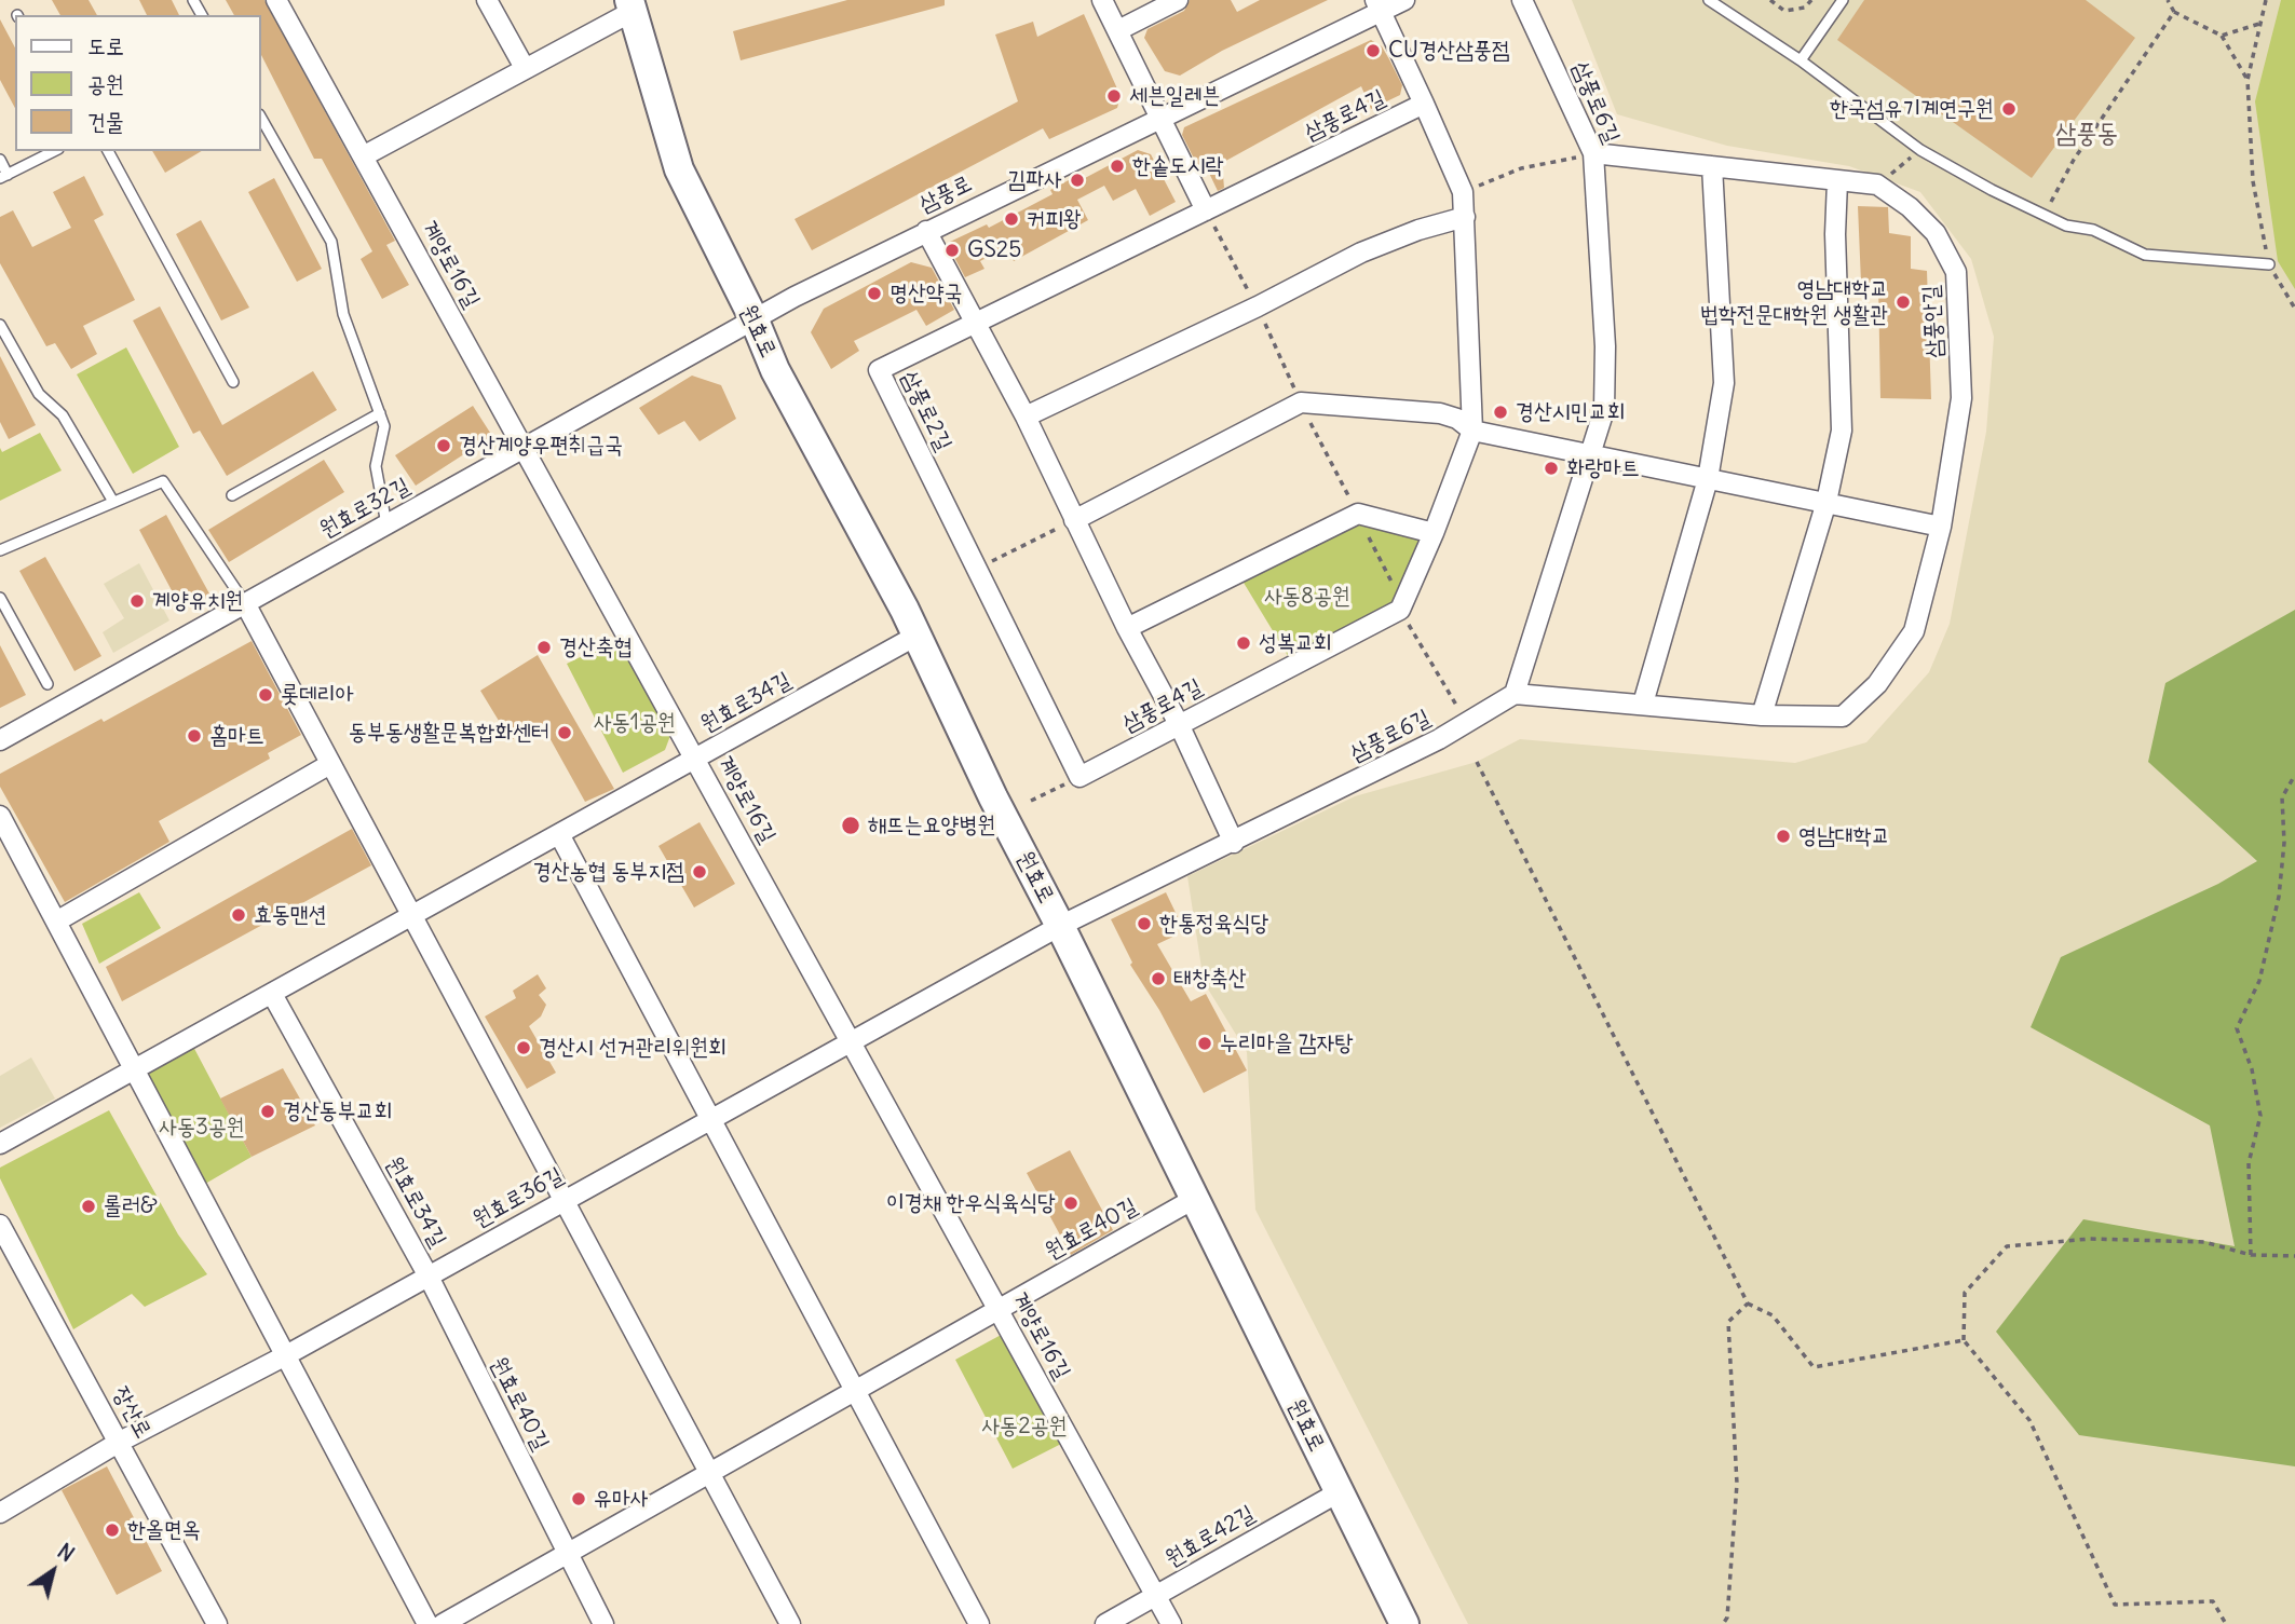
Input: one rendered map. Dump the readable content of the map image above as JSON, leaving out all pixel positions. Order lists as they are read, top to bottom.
{
  "streets": {
    "main road": ["원효로"],
    "street": [
      "삼풍로6길",
      "삼풍로4길",
      "삼풍로",
      "계양로16길",
      "삼풍안길",
      "삼풍로2길",
      "원효로32길",
      "원효로34길",
      "원효로36길",
      "원효로40길",
      "장산로",
      "원효로42길"
    ]
  },
  "crossings": [
    ["삼풍로6길", "삼풍안길"],
    ["삼풍로6길", "원효로"],
    ["삼풍로6길", "원효로36길"],
    ["삼풍로4길", "삼풍로"],
    ["삼풍로4길", "삼풍로2길"],
    ["삼풍로", "원효로"],
    ["삼풍로", "원효로32길"],
    ["계양로16길", "원효로32길"],
    ["계양로16길", "원효로34길"],
    ["계양로16길", "원효로36길"],
    ["계양로16길", "원효로40길"],
    ["계양로16길", "원효로42길"],
    ["원효로", "원효로32길"],
    ["원효로", "원효로34길"],
    ["원효로", "원효로36길"],
    ["원효로", "원효로40길"],
    ["원효로", "원효로42길"],
    ["원효로34길", "원효로36길"],
    ["원효로34길", "원효로40길"],
    ["원효로36길", "원효로40길"],
    ["원효로36길", "장산로"]
  ],
  "districts": ["삼풍동"],
  "parks": [
    "사동8공원",
    "사동1공원",
    "사동3공원",
    "사동2공원"
  ],
  "places": [
    "CU경산삼풍점",
    "세븐일레븐",
    "한국섬유기계연구원",
    "한솥도시락",
    "김파사",
    "커피왕",
    "GS25",
    "명산약국",
    "영남대학교 법학전문대학원 생활관",
    "경산시민교회",
    "경산계양우편취급국",
    "화랑마트",
    "계양유치원",
    "성복교회",
    "경산축협",
    "롯데리아",
    "동부동생활문복합화센터",
    "홈마트",
    "해뜨는요양병원",
    "영남대학교",
    "경산농협 동부지점",
    "효동맨션",
    "한통정육식당",
    "태창축산",
    "누리마을 감자탕",
    "경산시 선거관리위원회",
    "경산동부교회",
    "이경채 한우식육식당",
    "롤러&",
    "유마사",
    "한올면옥"
  ],
  "legend": ["도로", "공원", "건물"],
  "north": "top right"
}
